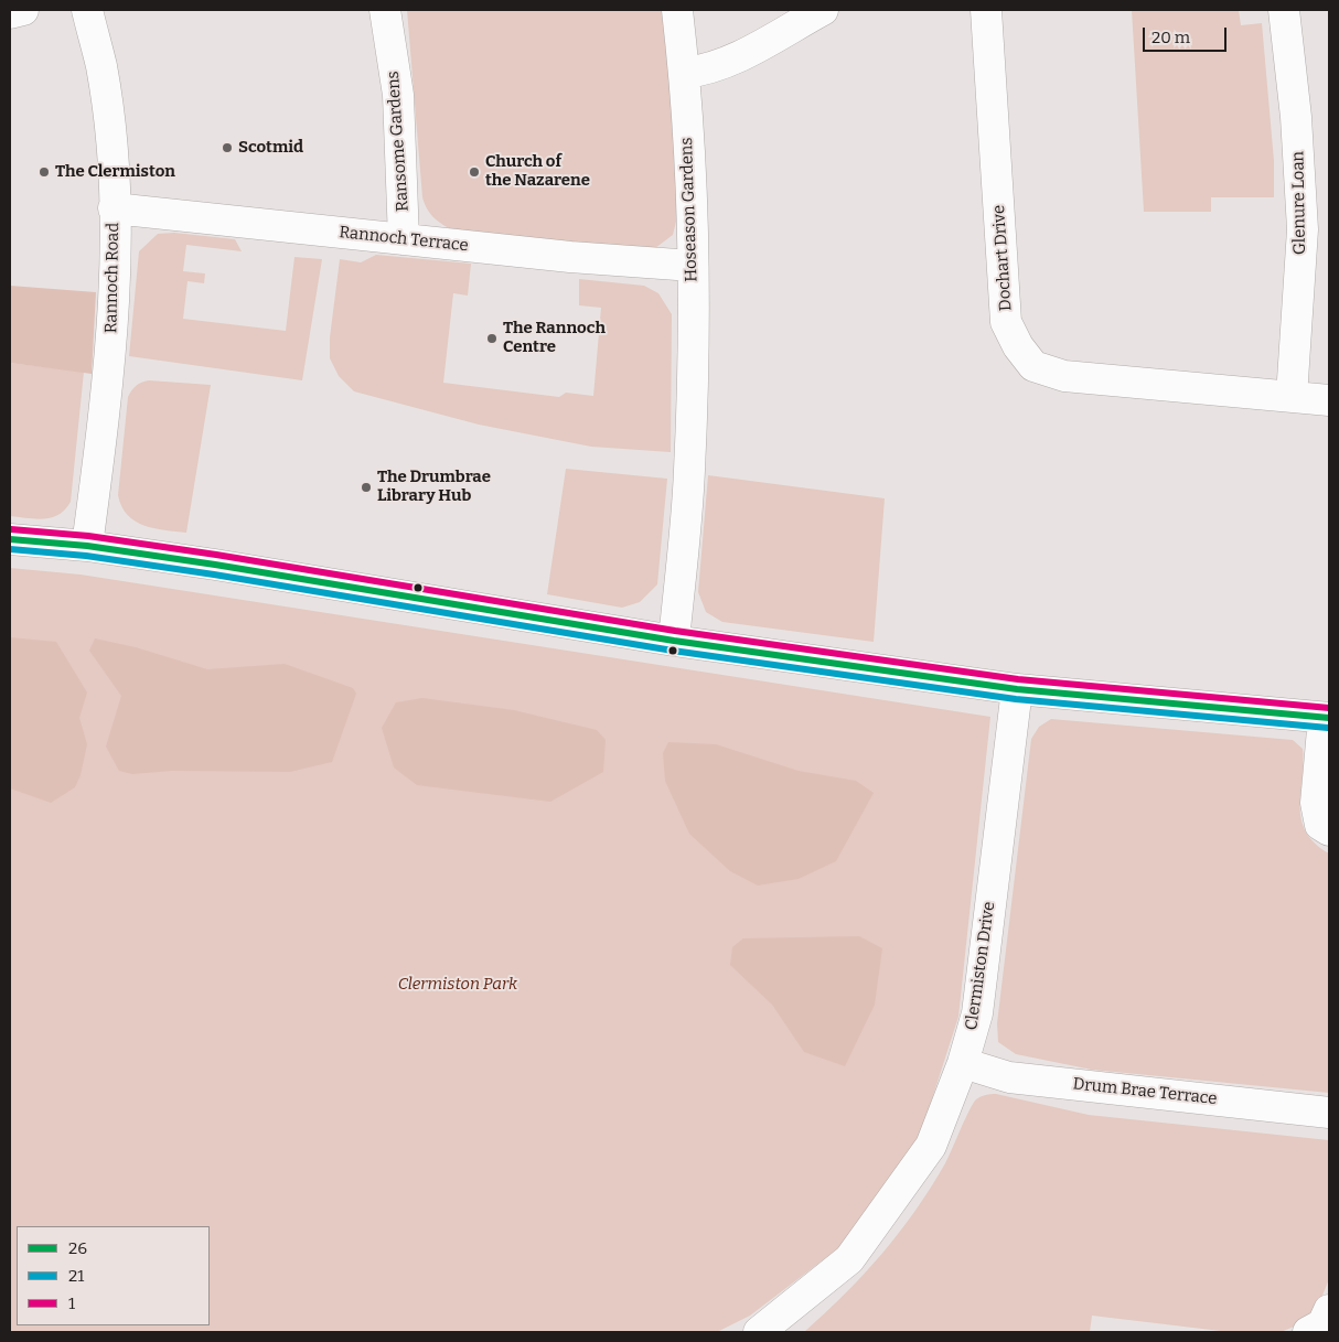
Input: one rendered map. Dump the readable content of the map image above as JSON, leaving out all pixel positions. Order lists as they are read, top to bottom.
{
  "streets": {
    "street": [
      "Ransome Gardens",
      "Glenure Loan",
      "Hoseason Gardens",
      "Rannoch Terrace",
      "Dochart Drive",
      "Rannoch Road",
      "Clermiston Drive",
      "Drum Brae Terrace"
    ]
  },
  "crossings": [
    ["Ransome Gardens", "Rannoch Terrace"],
    ["Glenure Loan", "Dochart Drive"],
    ["Hoseason Gardens", "Rannoch Terrace"],
    ["Rannoch Terrace", "Rannoch Road"],
    ["Clermiston Drive", "Drum Brae Terrace"]
  ],
  "parks": ["Clermiston Park"],
  "places": [
    "Scotmid",
    "The Clermiston",
    "Church of the Nazarene",
    "The Rannoch Centre",
    "The Drumbrae Library Hub"
  ],
  "lines": ["transit line 1", "transit line 26", "transit line 21"],
  "legend": ["26", "21", "1"],
  "scale_bar": "20 m"
}
